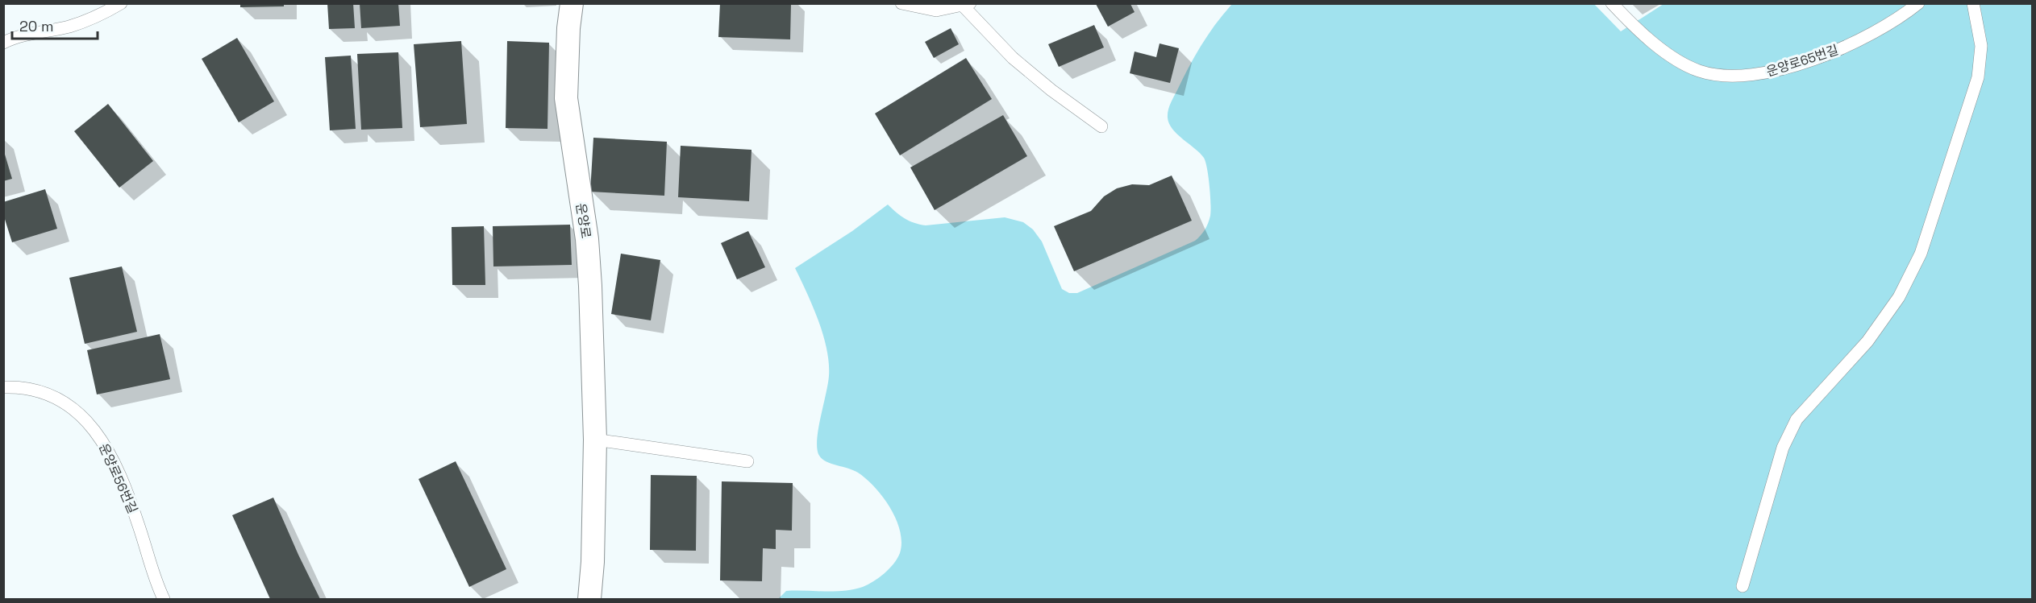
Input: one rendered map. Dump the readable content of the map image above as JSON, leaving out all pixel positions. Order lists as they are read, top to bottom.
{
  "streets": {
    "street": ["운양로"],
    "lane": ["운양로65번길", "운양로56번길"]
  },
  "scale_bar": "20 m"
}
